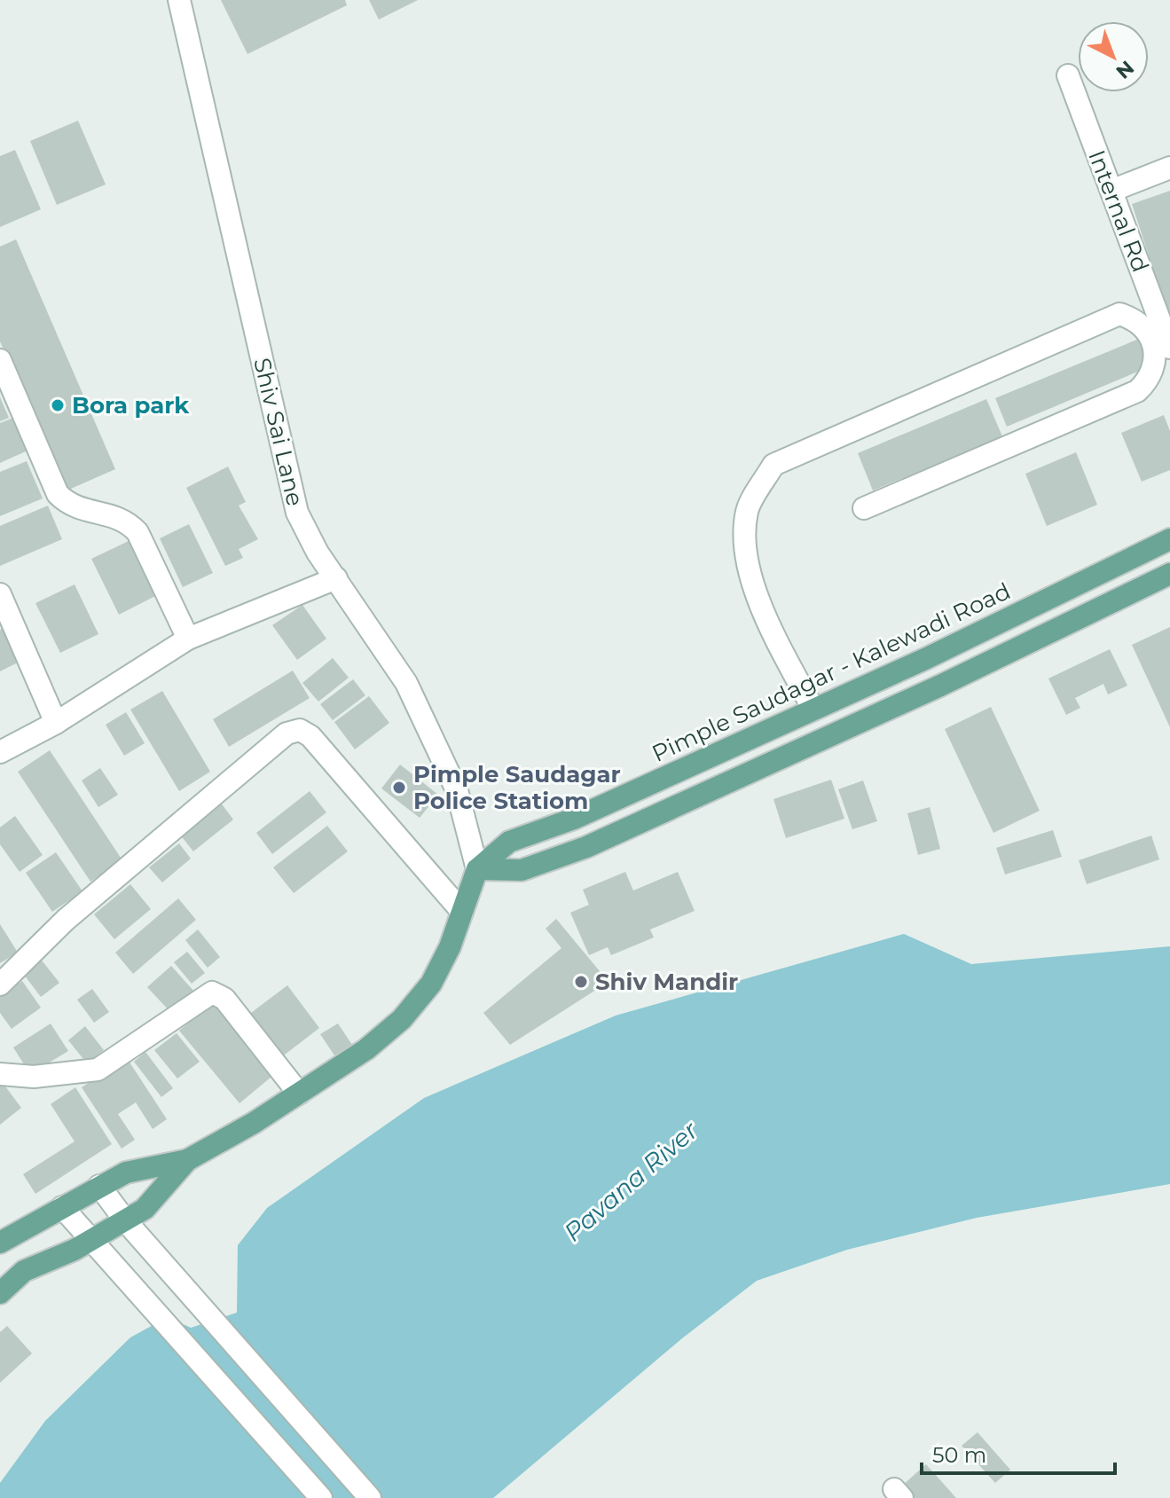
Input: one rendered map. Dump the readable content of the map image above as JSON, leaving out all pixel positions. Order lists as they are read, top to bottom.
{
  "streets": {
    "main road": ["Pimple Saudagar - Kalewadi Road"],
    "street": ["Internal Rd", "Shiv Sai Lane"]
  },
  "crossings": [
    ["Shiv Sai Lane", "Pimple Saudagar - Kalewadi Road"]
  ],
  "water": ["Pavana River"],
  "places": ["Bora park", "Pimple Saudagar Police Statiom", "Shiv Mandir"],
  "scale_bar": "50 m",
  "north": "bottom right"
}
